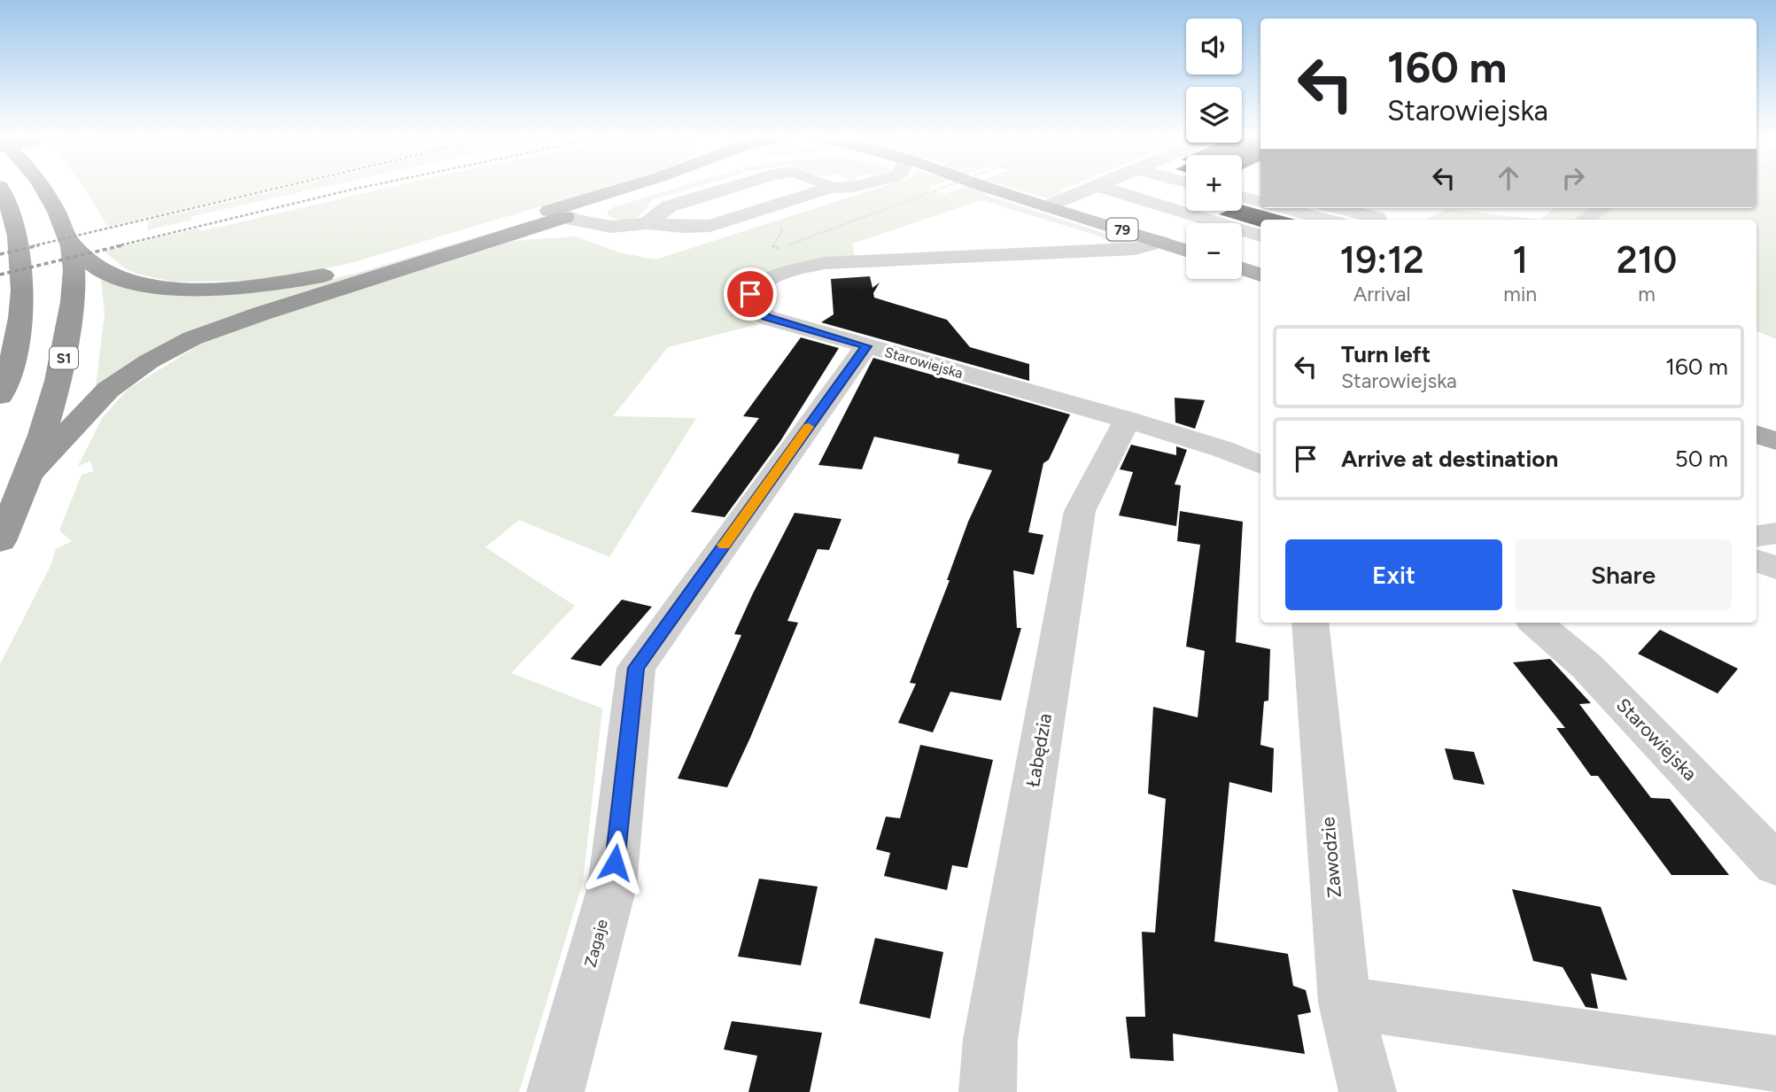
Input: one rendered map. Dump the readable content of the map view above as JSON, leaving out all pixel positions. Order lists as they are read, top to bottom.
{
  "streets": {
    "highway": ["S1"],
    "main road": ["79"],
    "street": [
      "Starowiejska",
      "Łabędzia",
      "Zawodzie",
      "Zagaje"
    ]
  },
  "crossings": [
    ["79", "Starowiejska"],
    ["Starowiejska", "Łabędzia"],
    ["Starowiejska", "Zagaje"]
  ],
  "page": {
    "map_buttons": ["+", "−"],
    "turn": ["160 m", "Starowiejska"],
    "eta": [
      "19:12",
      "Arrival",
      "1",
      "min",
      "210",
      "m"
    ],
    "list": [
      {
        "name": "Turn left",
        "note": "Starowiejska",
        "value": "160 m"
      },
      {
        "name": "Arrive at destination",
        "value": "50 m"
      }
    ],
    "buttons": ["Exit", "Share"]
  }
}
